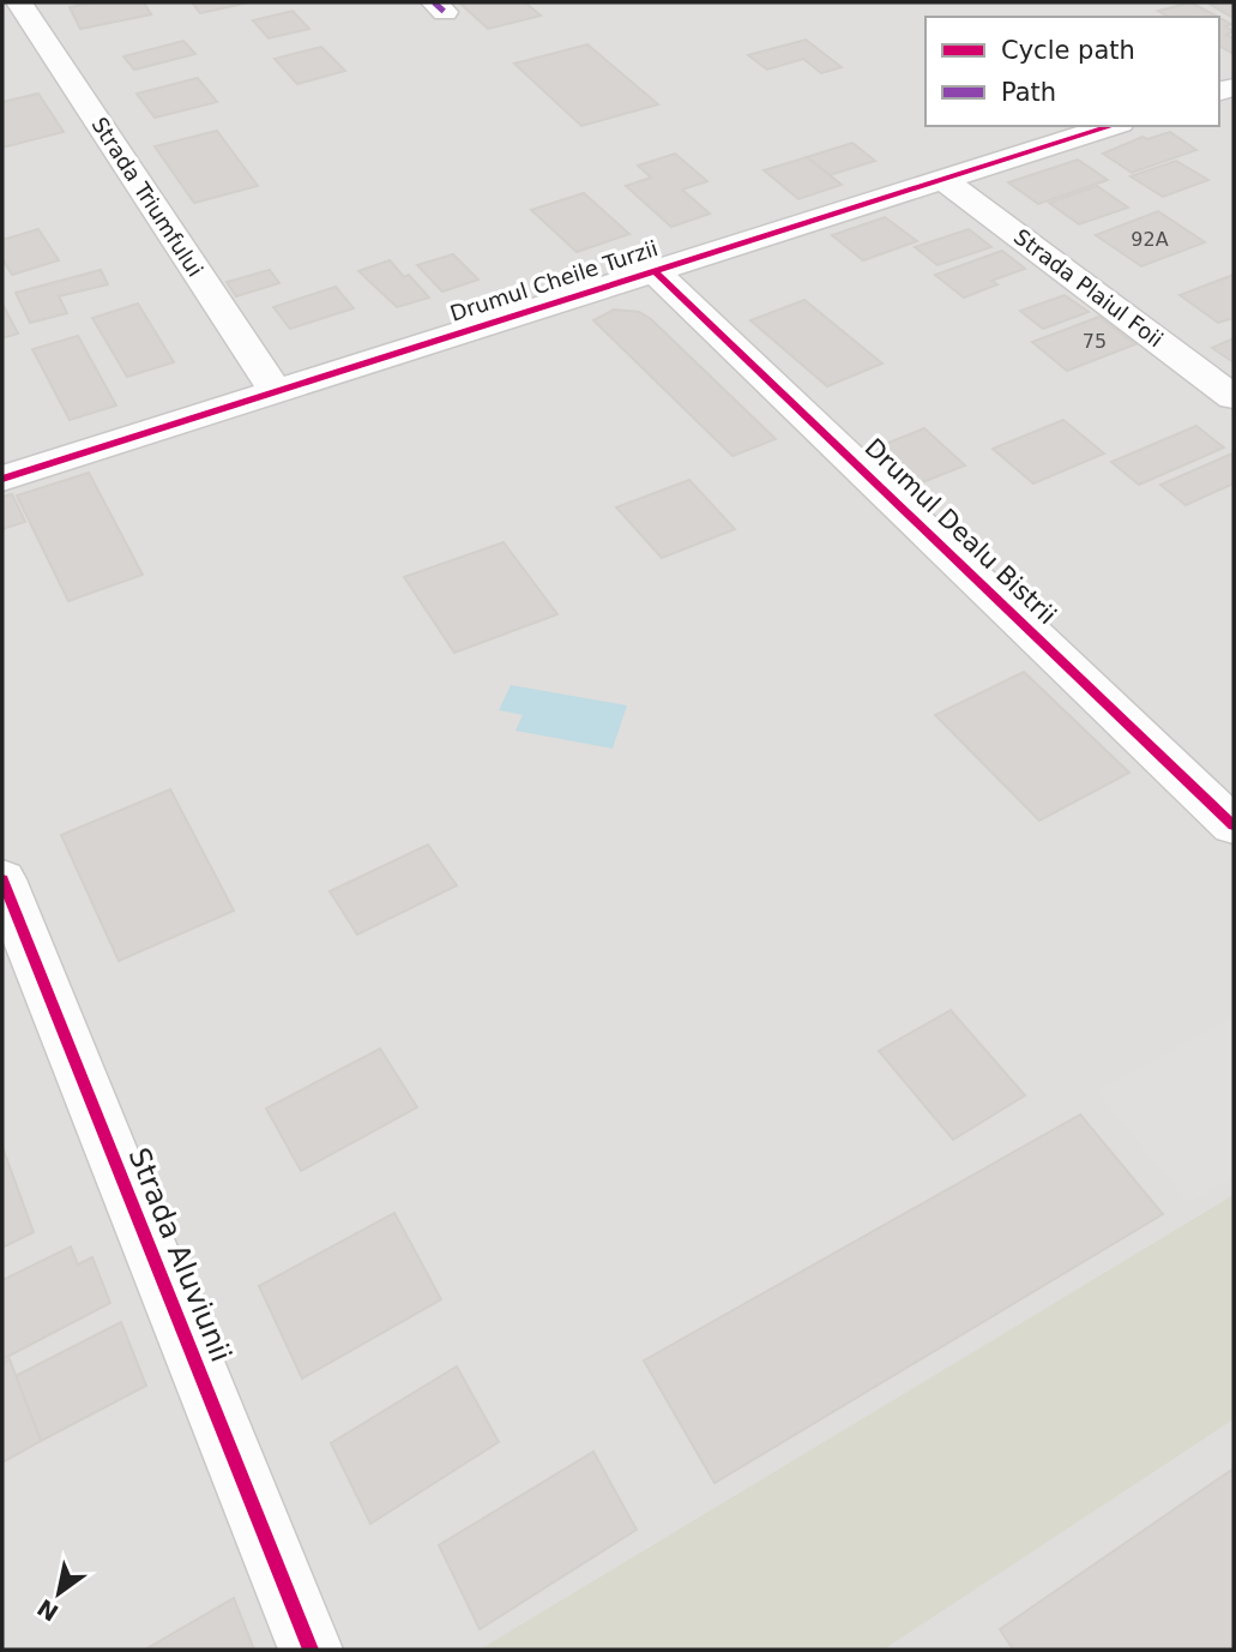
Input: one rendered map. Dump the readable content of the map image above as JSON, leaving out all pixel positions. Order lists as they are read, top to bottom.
{
  "streets": {
    "street": [
      "Strada Triumfului",
      "Drumul Cheile Turzii",
      "Strada Plaiul Foii",
      "Drumul Dealu Bistrii",
      "Strada Aluviunii"
    ]
  },
  "crossings": [
    ["Strada Triumfului", "Drumul Cheile Turzii"],
    ["Drumul Cheile Turzii", "Strada Plaiul Foii"],
    ["Drumul Cheile Turzii", "Drumul Dealu Bistrii"]
  ],
  "house_numbers": ["92A", "75"],
  "legend": ["Cycle path", "Path"],
  "north": "bottom left"
}
